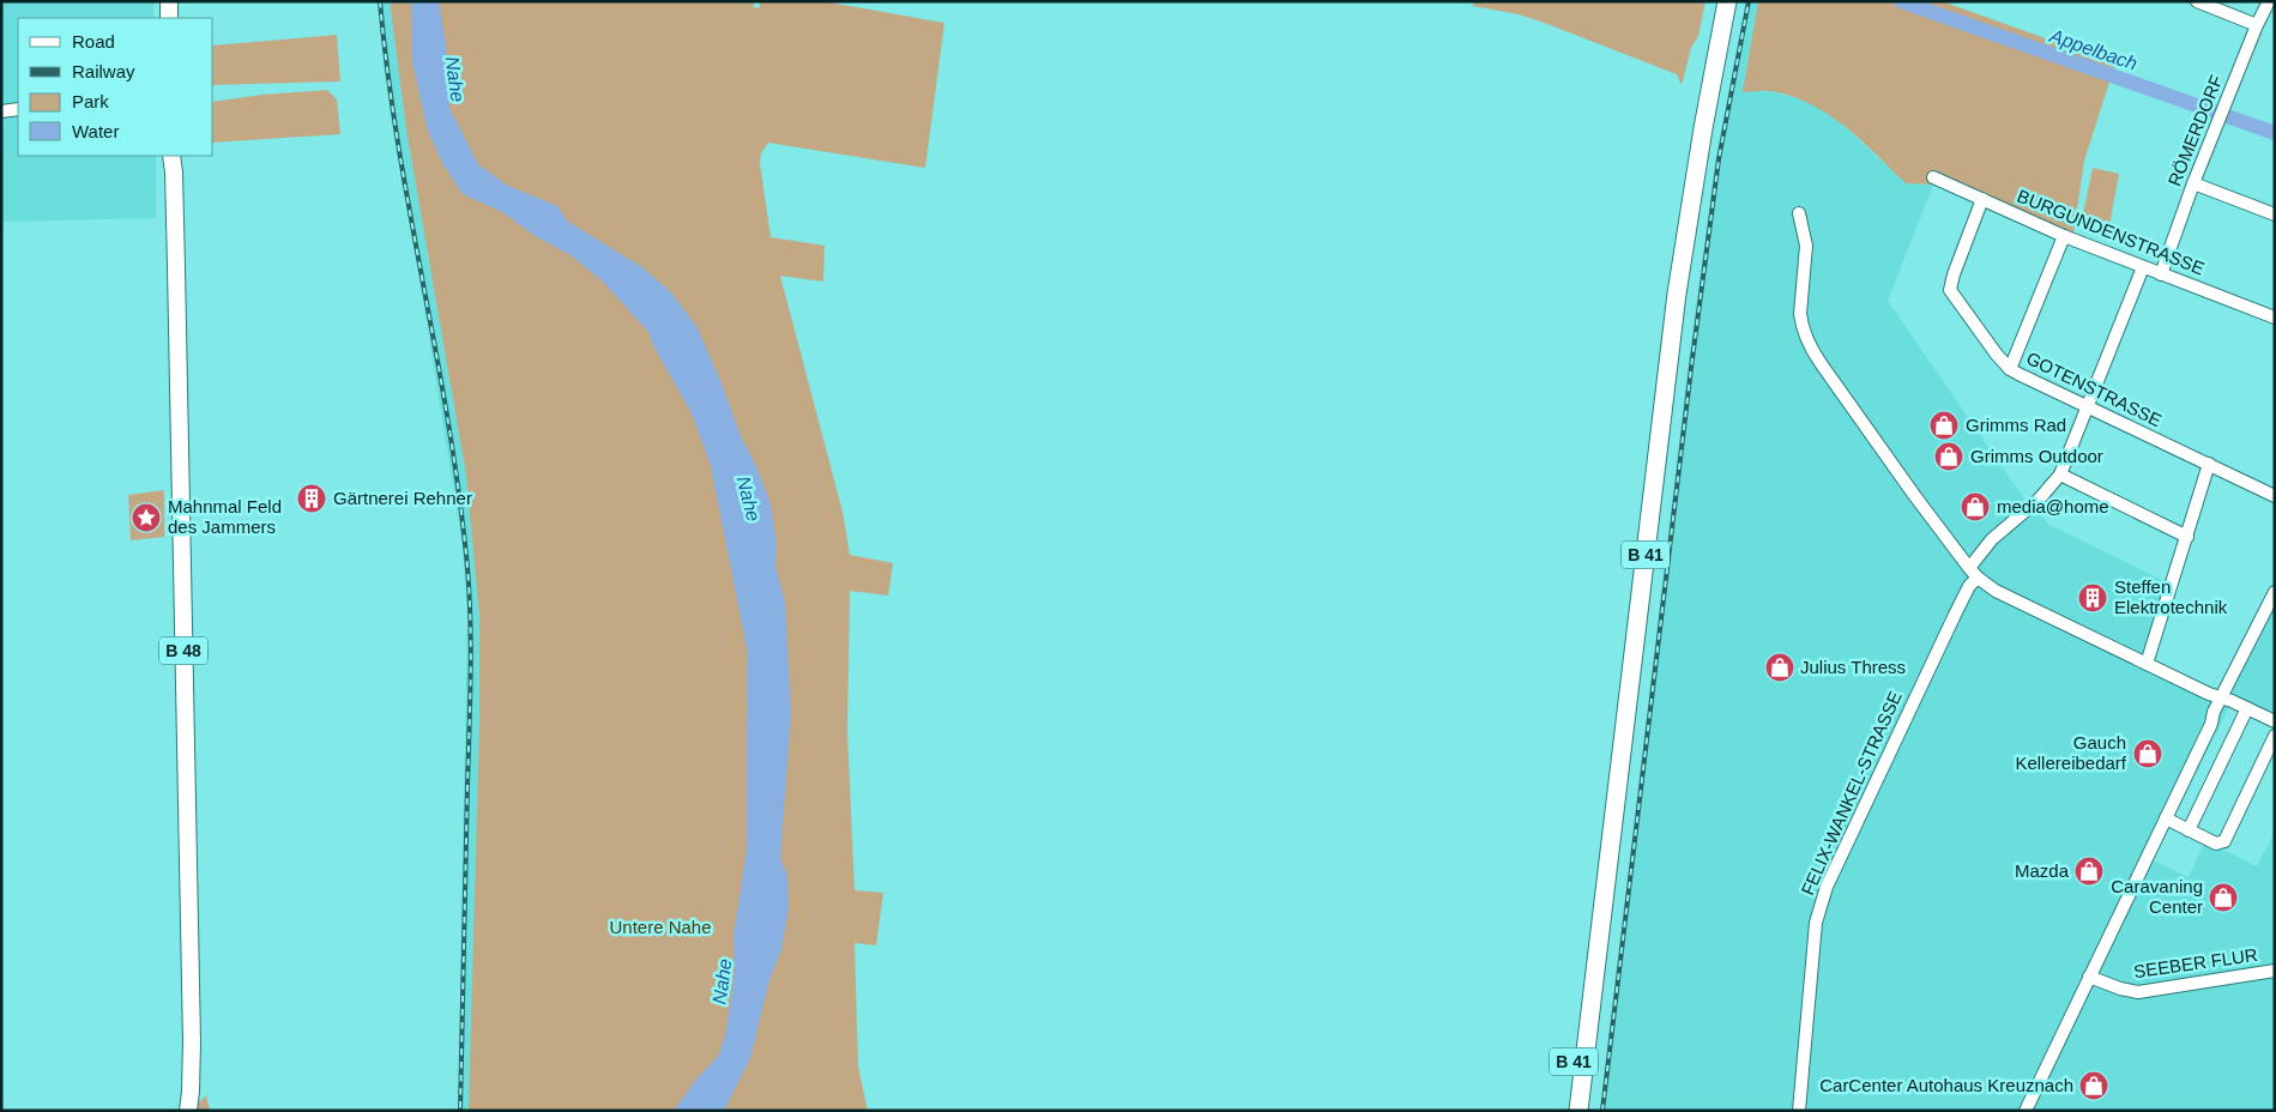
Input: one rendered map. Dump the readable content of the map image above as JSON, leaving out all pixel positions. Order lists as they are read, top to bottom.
{
  "streets": {
    "highway": ["B 41"],
    "main road": ["B 48"],
    "street": [
      "RÖMERDORF",
      "BURGUNDENSTRASSE",
      "GOTENSTRASSE",
      "FELIX-WANKEL-STRASSE",
      "SEEBER FLUR"
    ]
  },
  "crossings": [
    ["RÖMERDORF", "BURGUNDENSTRASSE"],
    ["BURGUNDENSTRASSE", "GOTENSTRASSE"],
    ["BURGUNDENSTRASSE", "FELIX-WANKEL-STRASSE"],
    ["GOTENSTRASSE", "FELIX-WANKEL-STRASSE"]
  ],
  "water": ["Appelbach", "Nahe"],
  "parks": ["Untere Nahe"],
  "places": {
    "shop": [
      "Grimms Rad",
      "Grimms Outdoor",
      "media@home",
      "Julius Thress",
      "Gauch Kellereibedarf",
      "Mazda",
      "Caravaning Center",
      "CarCenter Autohaus Kreuznach"
    ],
    "building": ["Gärtnerei Rehner", "Steffen Elektrotechnik"],
    "place": ["Mahnmal Feld des Jammers"]
  },
  "legend": [
    "Road",
    "Railway",
    "Park",
    "Water"
  ]
}
